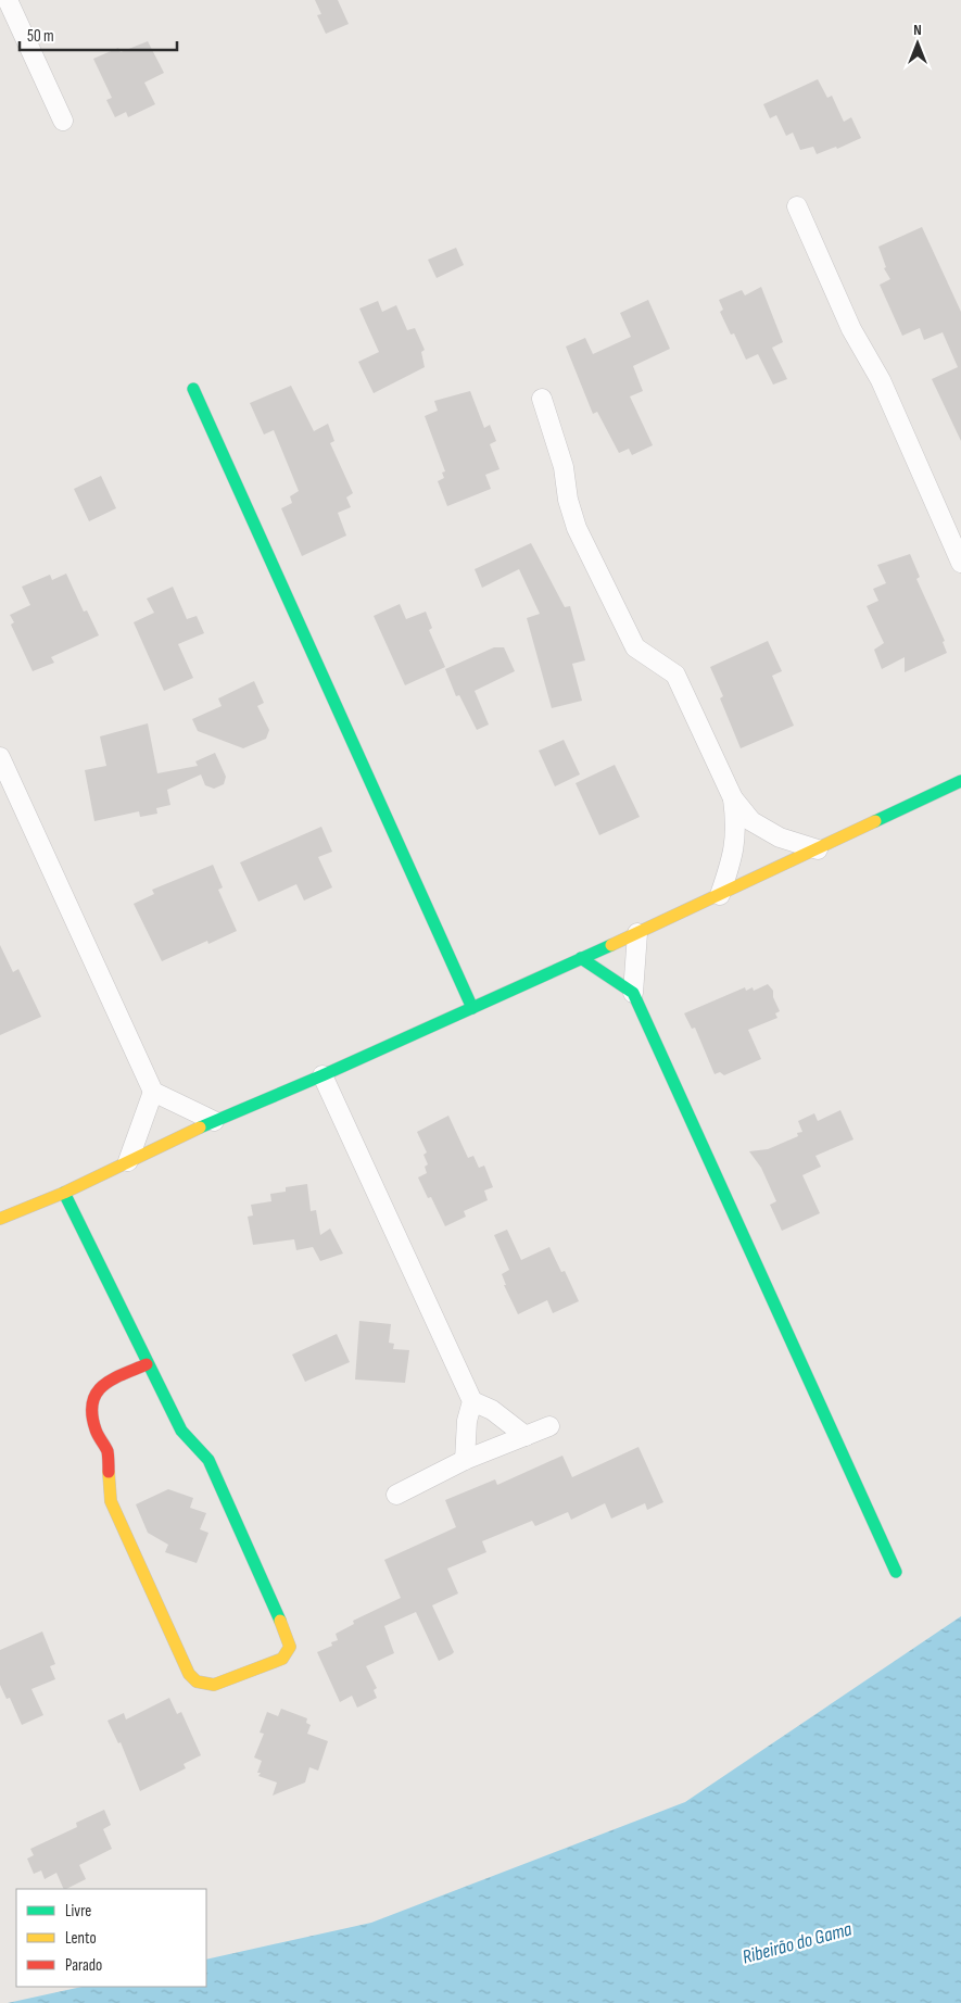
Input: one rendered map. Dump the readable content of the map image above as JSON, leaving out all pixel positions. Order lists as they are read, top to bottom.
{
  "water": ["Ribeirão do Gama"],
  "legend": ["Livre", "Lento", "Parado"],
  "scale_bar": "50 m",
  "north": "top"
}
